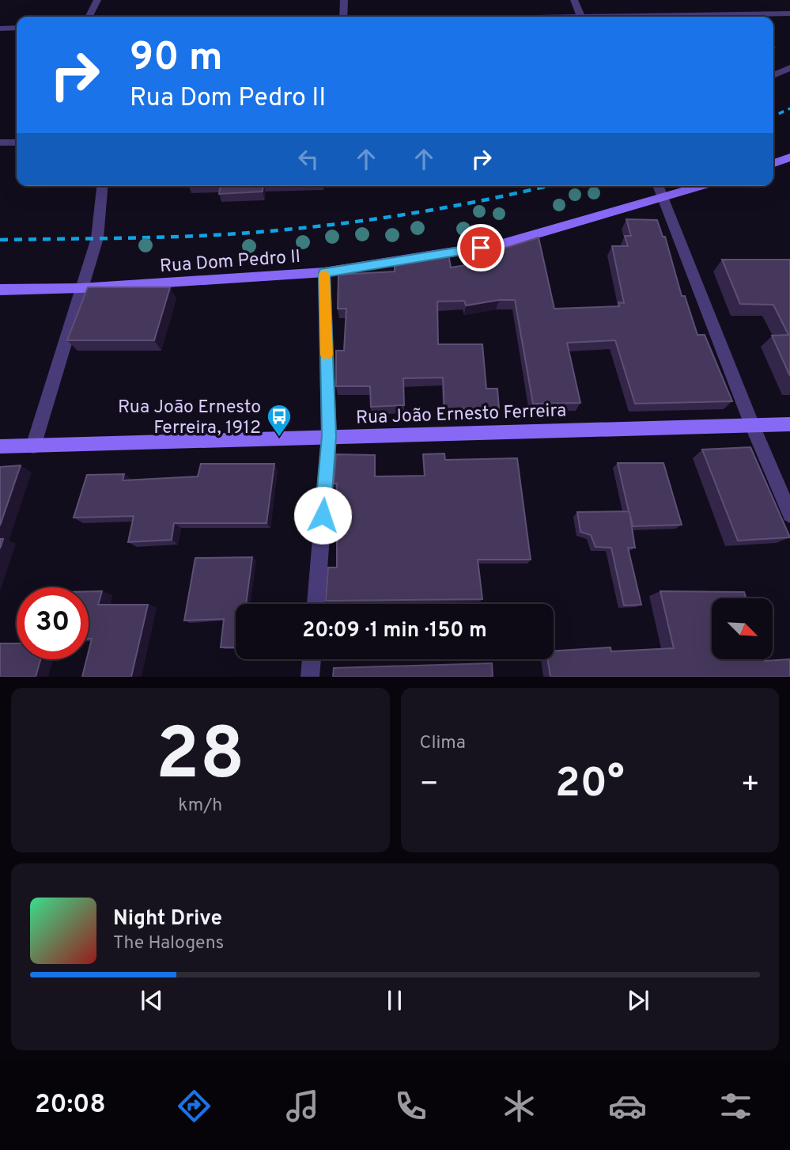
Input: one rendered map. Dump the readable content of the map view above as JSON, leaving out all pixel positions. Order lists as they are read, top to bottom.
{
  "streets": {
    "street": ["Rua Dom Pedro II", "Rua João Ernesto Ferreira"]
  },
  "places": {
    "bus stop": ["Rua João Ernesto Ferreira, 1912"]
  },
  "north": "bottom right",
  "page": {
    "turn": ["90 m", "Rua Dom Pedro II"],
    "limit": "30",
    "trip": "20:09 · 1 min · 150 m",
    "tile": [
      ["28", "km/h"],
      "Clima"
    ],
    "heat": ["−", "20°", "+"],
    "song": ["Night Drive", "The Halogens"],
    "tabs": "20:08"
  }
}
